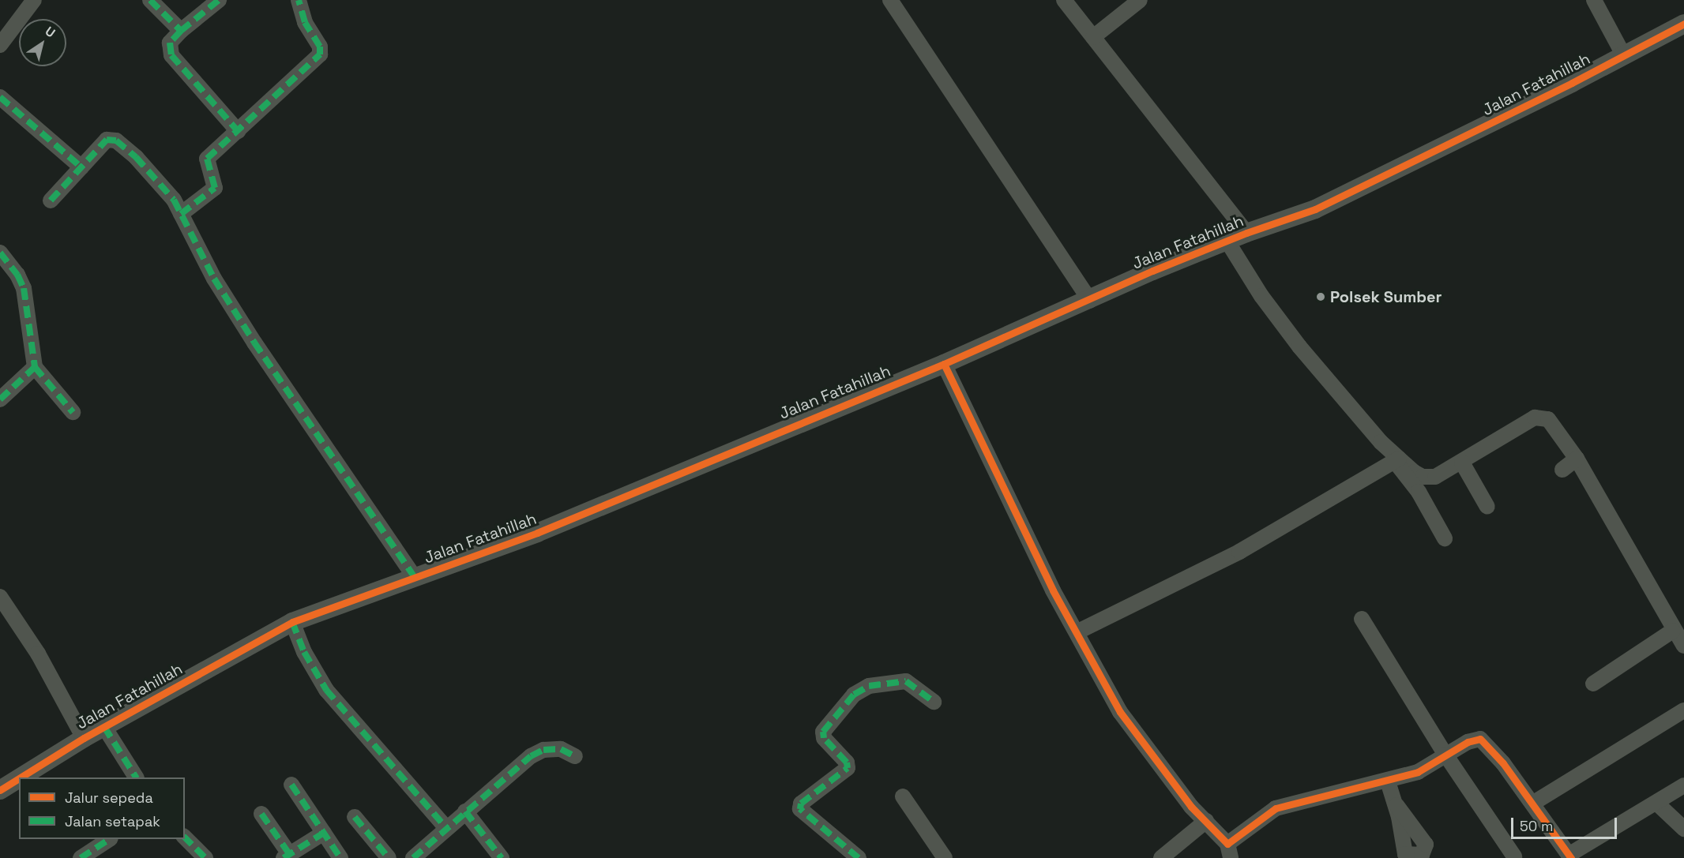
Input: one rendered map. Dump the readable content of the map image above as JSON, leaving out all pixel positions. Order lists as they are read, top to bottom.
{
  "streets": {
    "street": ["Jalan Fatahillah"]
  },
  "places": ["Polsek Sumber"],
  "legend": ["Jalur sepeda", "Jalan setapak"],
  "scale_bar": "50 m",
  "north": "top right"
}
